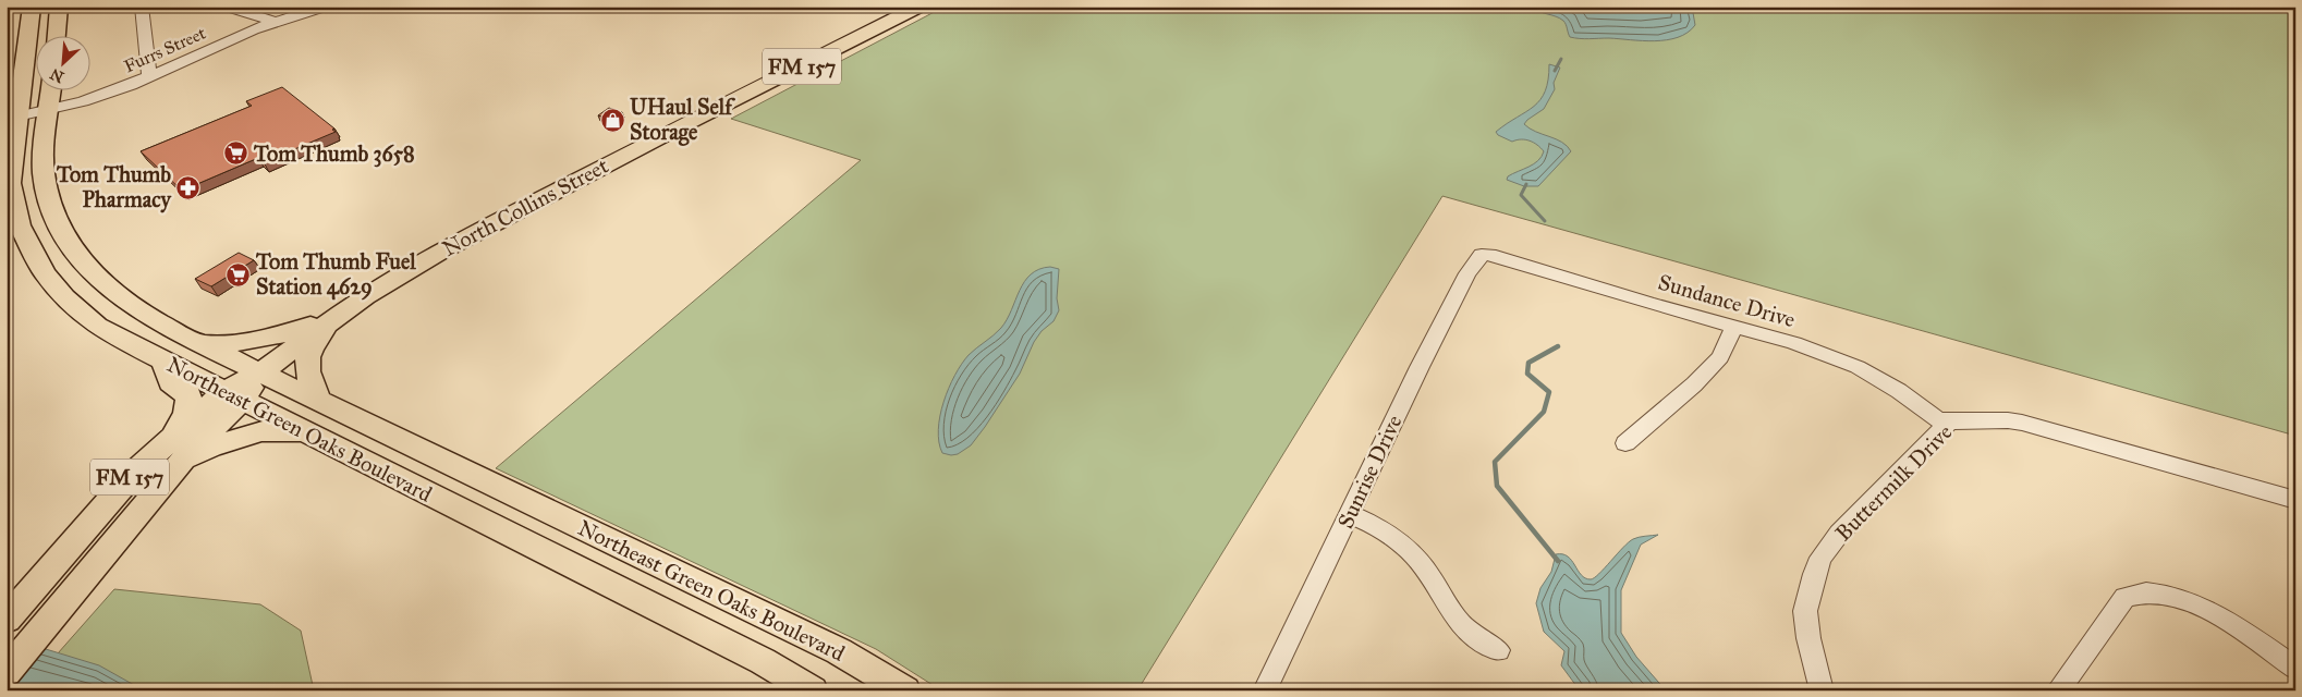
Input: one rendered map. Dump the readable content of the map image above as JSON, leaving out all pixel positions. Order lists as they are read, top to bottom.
{
  "streets": {
    "main road": ["FM 157", "North Collins Street", "Northeast Green Oaks Boulevard"],
    "street": [
      "Furrs Street",
      "Sundance Drive",
      "Sunrise Drive",
      "Buttermilk Drive"
    ]
  },
  "crossings": [
    ["Furrs Street", "Northeast Green Oaks Boulevard"],
    ["North Collins Street", "Northeast Green Oaks Boulevard"],
    ["Sundance Drive", "Sunrise Drive"],
    ["Sundance Drive", "Buttermilk Drive"]
  ],
  "places": {
    "shop": ["UHaul Self Storage"],
    "supermarket": ["Tom Thumb 3658", "Tom Thumb Fuel Station 4629"],
    "pharmacy": ["Tom Thumb Pharmacy"]
  },
  "north": "bottom left"
}
